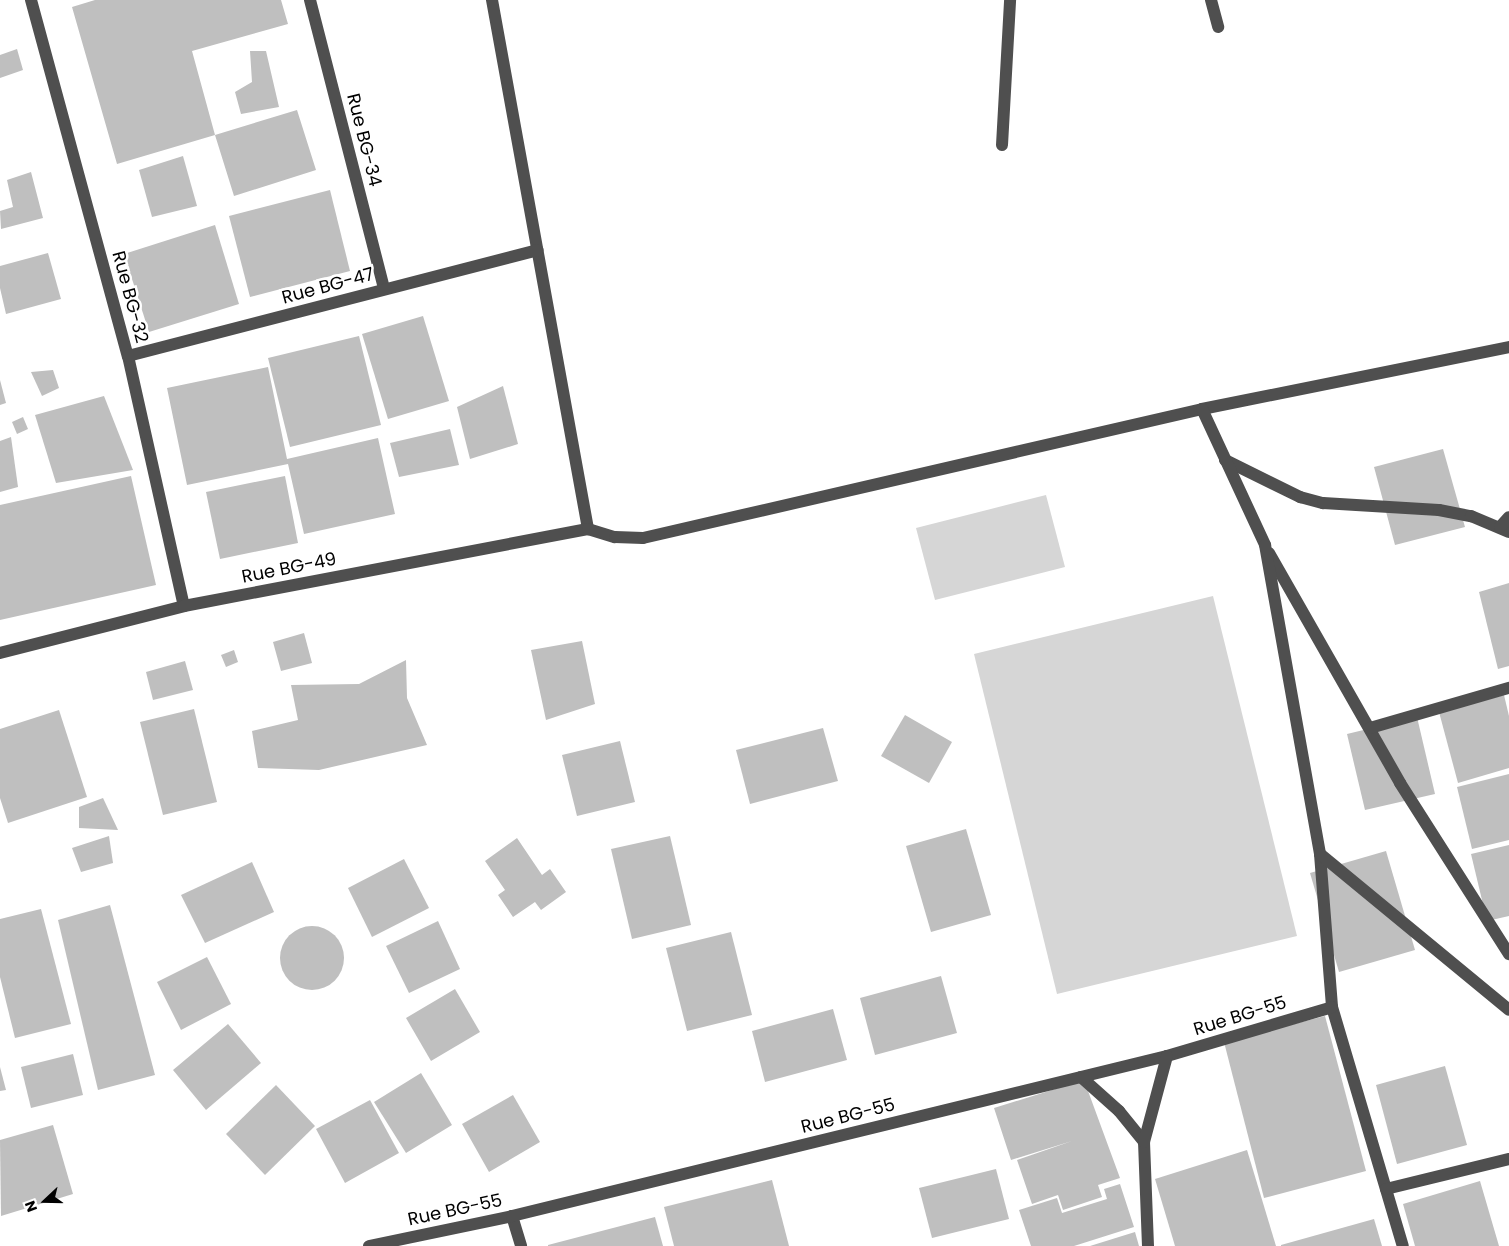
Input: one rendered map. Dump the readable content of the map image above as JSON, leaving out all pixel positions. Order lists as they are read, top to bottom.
{
  "streets": {
    "street": [
      "Rue BG-34",
      "Rue BG-47",
      "Rue BG-32",
      "Rue BG-49",
      "Rue BG-55"
    ]
  },
  "crossings": [
    ["Rue BG-34", "Rue BG-47"],
    ["Rue BG-47", "Rue BG-32"],
    ["Rue BG-32", "Rue BG-49"]
  ],
  "north": "left"
}
